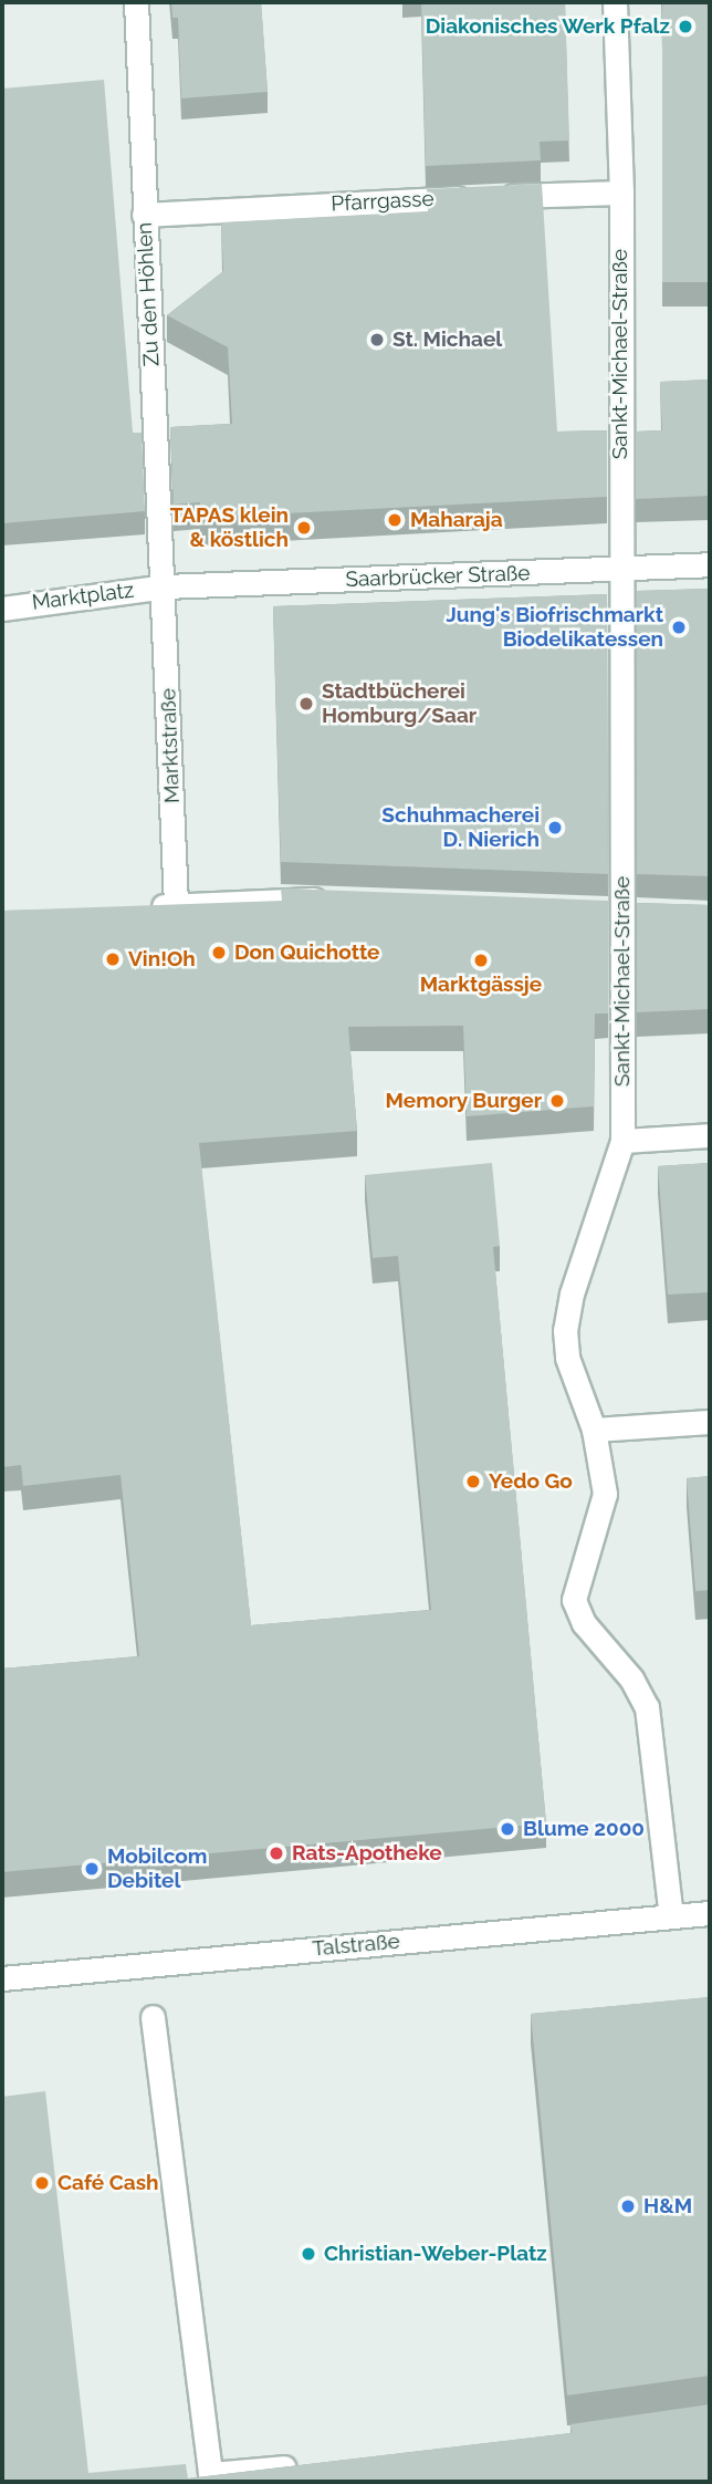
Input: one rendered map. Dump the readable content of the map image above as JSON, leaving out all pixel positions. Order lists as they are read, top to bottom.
{
  "streets": {
    "street": [
      "Pfarrgasse",
      "Zu den Höhlen",
      "Sankt-Michael-Straße",
      "Saarbrücker Straße",
      "Marktplatz",
      "Marktstraße",
      "Talstraße"
    ]
  },
  "crossings": [
    ["Pfarrgasse", "Zu den Höhlen"],
    ["Pfarrgasse", "Sankt-Michael-Straße"],
    ["Zu den Höhlen", "Saarbrücker Straße"],
    ["Zu den Höhlen", "Marktplatz"],
    ["Zu den Höhlen", "Marktstraße"],
    ["Sankt-Michael-Straße", "Saarbrücker Straße"],
    ["Sankt-Michael-Straße", "Talstraße"],
    ["Saarbrücker Straße", "Marktplatz"],
    ["Saarbrücker Straße", "Marktstraße"],
    ["Marktplatz", "Marktstraße"]
  ],
  "places": [
    "Diakonisches Werk Pfalz",
    "St. Michael",
    "Maharaja",
    "TAPAS klein & köstlich",
    "Jung's Biofrischmarkt Biodelikatessen",
    "Stadtbücherei Homburg/Saar",
    "Schuhmacherei D. Nierich",
    "Don Quichotte",
    "Vin!Oh",
    "Marktgässje",
    "Memory Burger",
    "Yedo Go",
    "Blume 2000",
    "Rats-Apotheke",
    "Mobilcom Debitel",
    "Café Cash",
    "H&M",
    "Christian-Weber-Platz"
  ]
}
